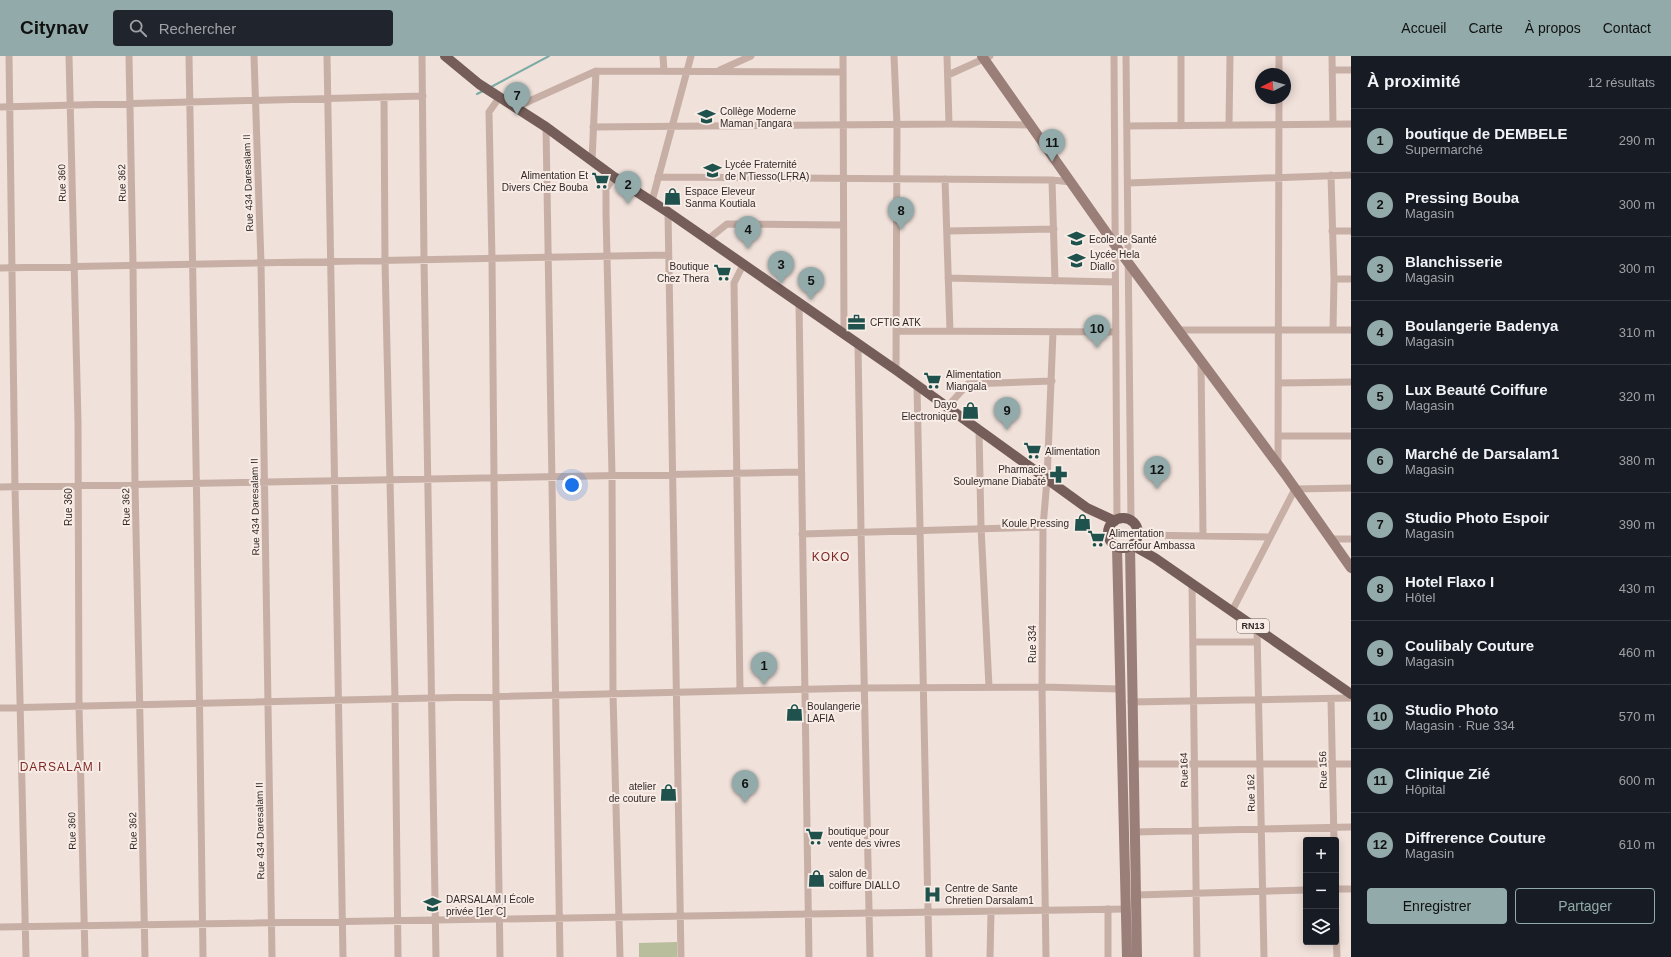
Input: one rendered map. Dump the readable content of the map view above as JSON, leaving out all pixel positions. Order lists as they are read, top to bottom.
{
  "streets": {
    "main road": ["RN13"],
    "street": [
      "Rue 360",
      "Rue 362",
      "Rue 434 Daresalam II",
      "Rue 334",
      "Rue164",
      "Rue 156",
      "Rue 162"
    ]
  },
  "crossings": [
    ["RN13", "Rue164"],
    ["RN13", "Rue 162"]
  ],
  "districts": ["KOKO", "DARSALAM I"],
  "places": {
    "school or university": [
      "Collège Moderne Maman Tangara",
      "Lycée Fraternité de N'Tiesso(LFRA)",
      "Ecole de Santé",
      "Lycée Hela Diallo",
      "DARSALAM I École privée [1er C]"
    ],
    "supermarket": [
      "Alimentation Et Divers Chez Bouba",
      "Boutique Chez Thera",
      "Alimentation Miangala",
      "Alimentation",
      "Alimentation Carrefour Ambassa",
      "boutique pour vente des vivres"
    ],
    "shop": [
      "Espace Eleveur Sanma Koutiala",
      "Dayo Electronique",
      "Koule Pressing",
      "Boulangerie LAFIA",
      "atelier de couture",
      "salon de coiffure DIALLO"
    ],
    "office": ["CFTIG ATK"],
    "pharmacy": ["Pharmacie Souleymane Diabaté"],
    "hospital": ["Centre de Sante Chretien Darsalam1"]
  },
  "north": "left",
  "page": {
    "header": "Citynav",
    "search": "Rechercher",
    "nav": [
      "Accueil",
      "Carte",
      "À propos",
      "Contact"
    ],
    "heading": ["À proximité", "12 résultats"],
    "pins": [
      "7",
      "11",
      "2",
      "8",
      "4",
      "3",
      "5",
      "10",
      "9",
      "12",
      "1",
      "6"
    ],
    "list": [
      {
        "mark": "1",
        "name": "boutique de DEMBELE",
        "note": "Supermarché",
        "value": "290 m"
      },
      {
        "mark": "2",
        "name": "Pressing Bouba",
        "note": "Magasin",
        "value": "300 m"
      },
      {
        "mark": "3",
        "name": "Blanchisserie",
        "note": "Magasin",
        "value": "300 m"
      },
      {
        "mark": "4",
        "name": "Boulangerie Badenya",
        "note": "Magasin",
        "value": "310 m"
      },
      {
        "mark": "5",
        "name": "Lux Beauté Coiffure",
        "note": "Magasin",
        "value": "320 m"
      },
      {
        "mark": "6",
        "name": "Marché de Darsalam1",
        "note": "Magasin",
        "value": "380 m"
      },
      {
        "mark": "7",
        "name": "Studio Photo Espoir",
        "note": "Magasin",
        "value": "390 m"
      },
      {
        "mark": "8",
        "name": "Hotel Flaxo I",
        "note": "Hôtel",
        "value": "430 m"
      },
      {
        "mark": "9",
        "name": "Coulibaly Couture",
        "note": "Magasin",
        "value": "460 m"
      },
      {
        "mark": "10",
        "name": "Studio Photo",
        "note": "Magasin · Rue 334",
        "value": "570 m"
      },
      {
        "mark": "11",
        "name": "Clinique Zié",
        "note": "Hôpital",
        "value": "600 m"
      },
      {
        "mark": "12",
        "name": "Diffrerence Couture",
        "note": "Magasin",
        "value": "610 m"
      }
    ],
    "map_buttons": ["+", "−"],
    "buttons": ["Enregistrer", "Partager"]
  }
}
